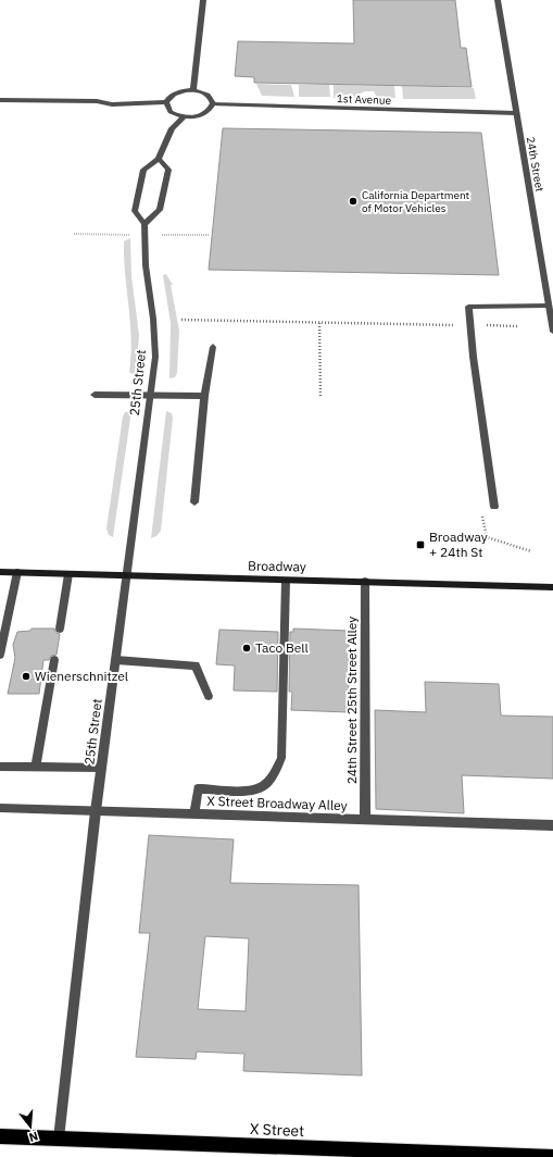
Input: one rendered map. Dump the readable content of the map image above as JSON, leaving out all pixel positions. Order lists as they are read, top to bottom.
{
  "streets": {
    "main road": ["Broadway", "X Street"],
    "street": [
      "1st Avenue",
      "24th Street",
      "25th Street",
      "24th Street 25th Street Alley",
      "X Street Broadway Alley"
    ]
  },
  "crossings": [
    ["1st Avenue", "24th Street"],
    ["25th Street", "Broadway"],
    ["25th Street", "X Street Broadway Alley"],
    ["25th Street", "X Street"],
    ["Broadway", "24th Street 25th Street Alley"],
    ["24th Street 25th Street Alley", "X Street Broadway Alley"]
  ],
  "places": {
    "other": ["California Department of Motor Vehicles", "Taco Bell", "Wienerschnitzel"],
    "transit": ["Broadway + 24th St"]
  },
  "north": "bottom"
}
